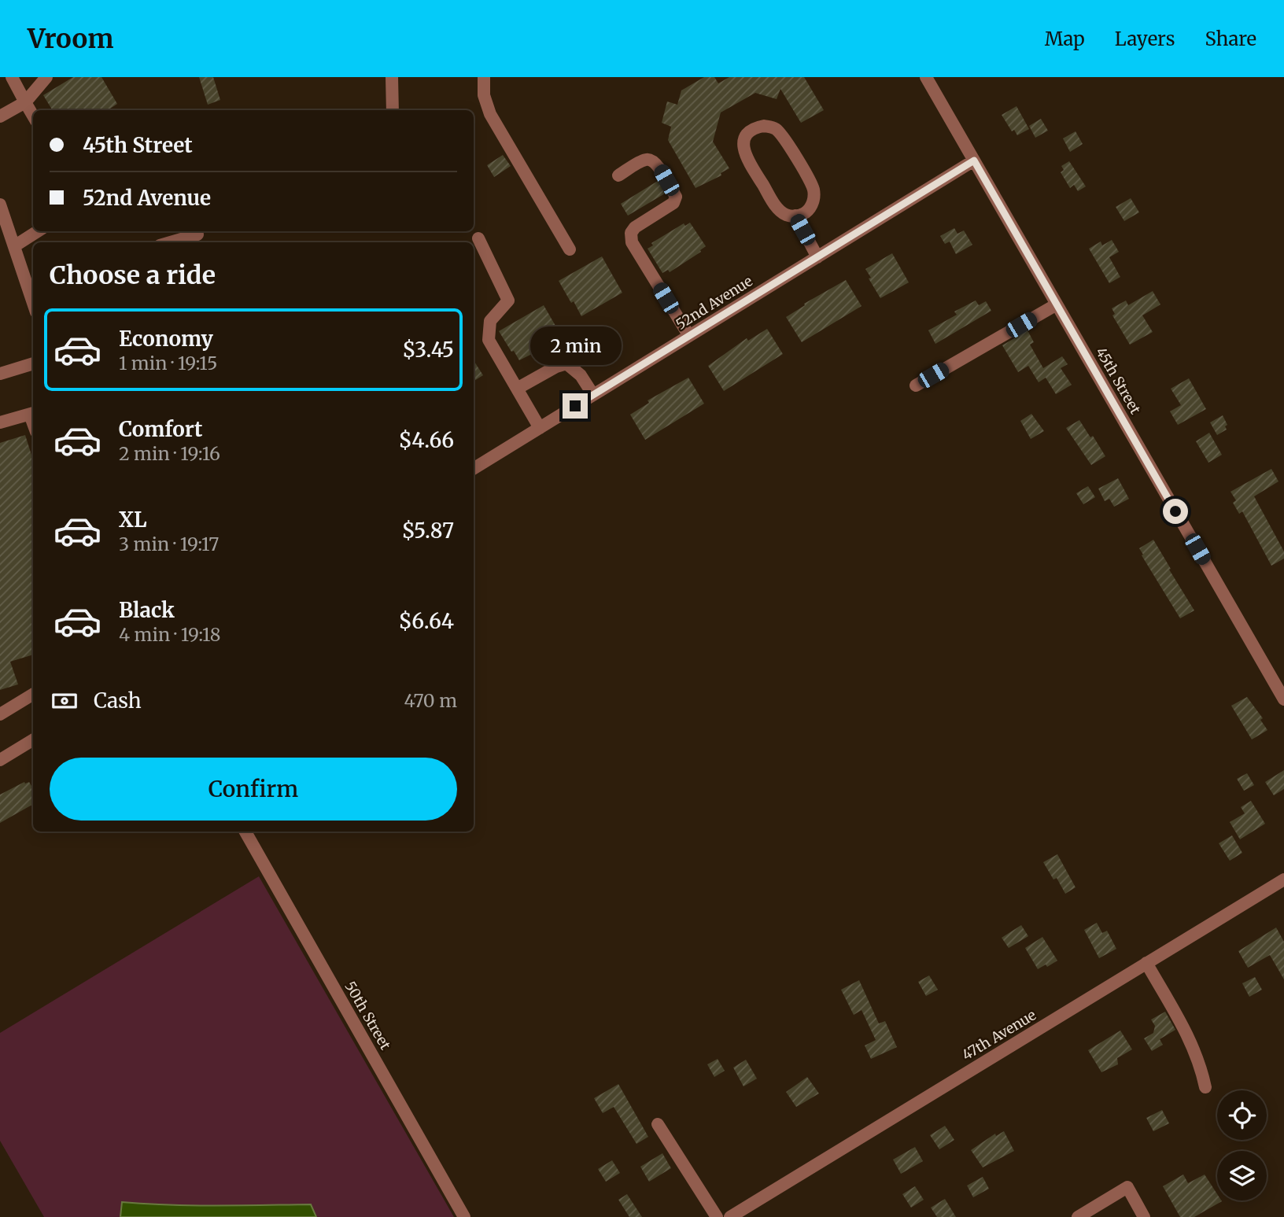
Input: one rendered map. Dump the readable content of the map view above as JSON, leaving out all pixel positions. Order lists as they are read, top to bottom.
{
  "streets": {
    "street": [
      "52nd Avenue",
      "45th Street",
      "50th Street",
      "47th Avenue"
    ]
  },
  "crossings": [
    ["52nd Avenue", "45th Street"]
  ],
  "page": {
    "header": "Vroom",
    "nav": ["Map", "Layers", "Share"],
    "banner": ["45th Street", "52nd Avenue"],
    "heading": "Choose a ride",
    "list": [
      {
        "name": "Economy",
        "note": "1 min · 19:15",
        "value": "$3.45"
      },
      {
        "name": "Comfort",
        "note": "2 min · 19:16",
        "value": "$4.66"
      },
      {
        "name": "XL",
        "note": "3 min · 19:17",
        "value": "$5.87"
      },
      {
        "name": "Black",
        "note": "4 min · 19:18",
        "value": "$6.64"
      }
    ],
    "bubble": "2 min",
    "pay": ["Cash", "470 m"],
    "buttons": "Confirm"
  }
}
